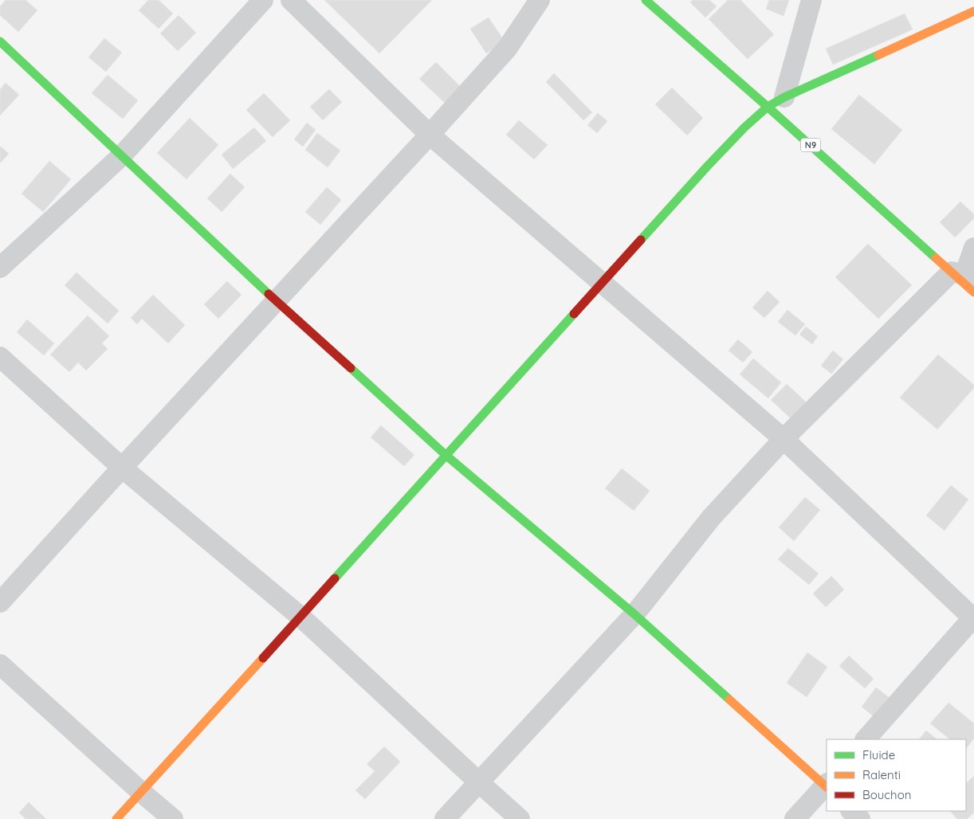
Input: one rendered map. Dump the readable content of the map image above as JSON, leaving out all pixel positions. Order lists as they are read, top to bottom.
{
  "streets": {
    "street": ["N9"]
  },
  "legend": ["Fluide", "Ralenti", "Bouchon"]
}
